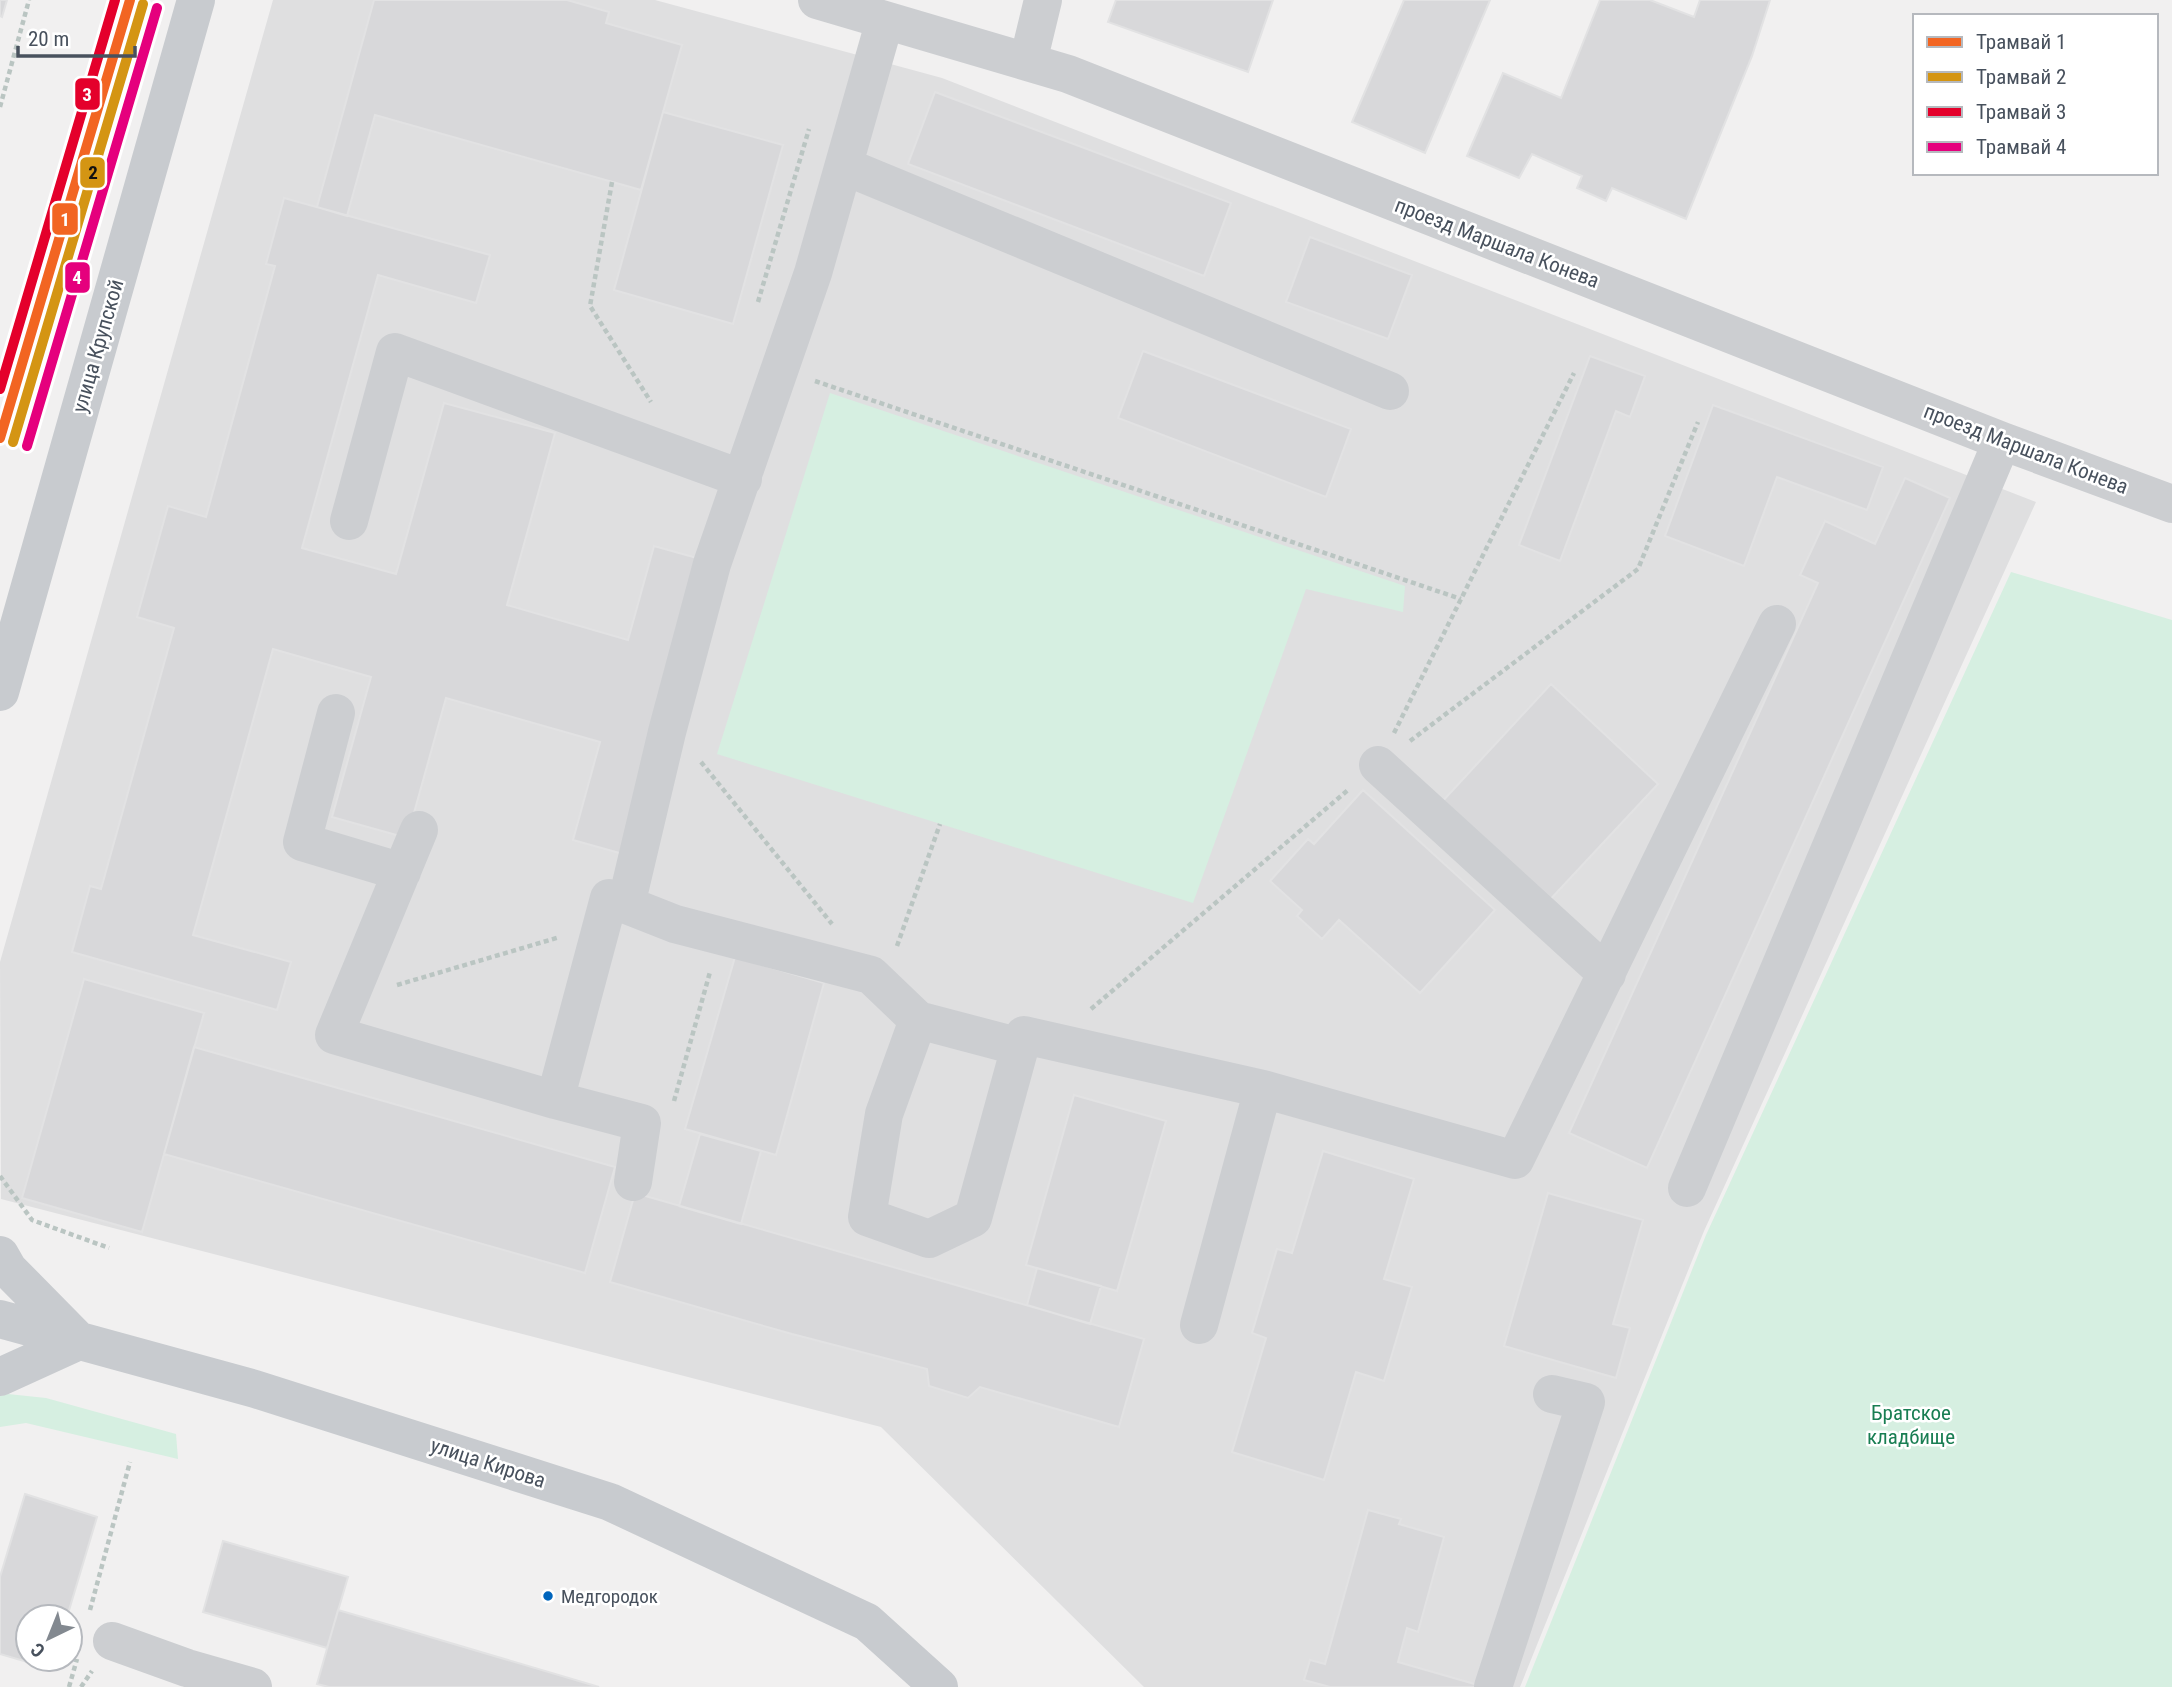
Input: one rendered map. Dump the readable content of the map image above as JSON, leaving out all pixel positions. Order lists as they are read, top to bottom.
{
  "streets": {
    "main road": ["улица Крупской", "улица Кирова"],
    "street": ["проезд Маршала Конева"]
  },
  "parks": ["Братское кладбище"],
  "places": ["Медгородок"],
  "lines": [
    "tram line 1",
    "tram line 3",
    "tram line 2",
    "tram line 4"
  ],
  "legend": [
    "Трамвай 1",
    "Трамвай 2",
    "Трамвай 3",
    "Трамвай 4"
  ],
  "scale_bar": "20 m",
  "north": "bottom left"
}
